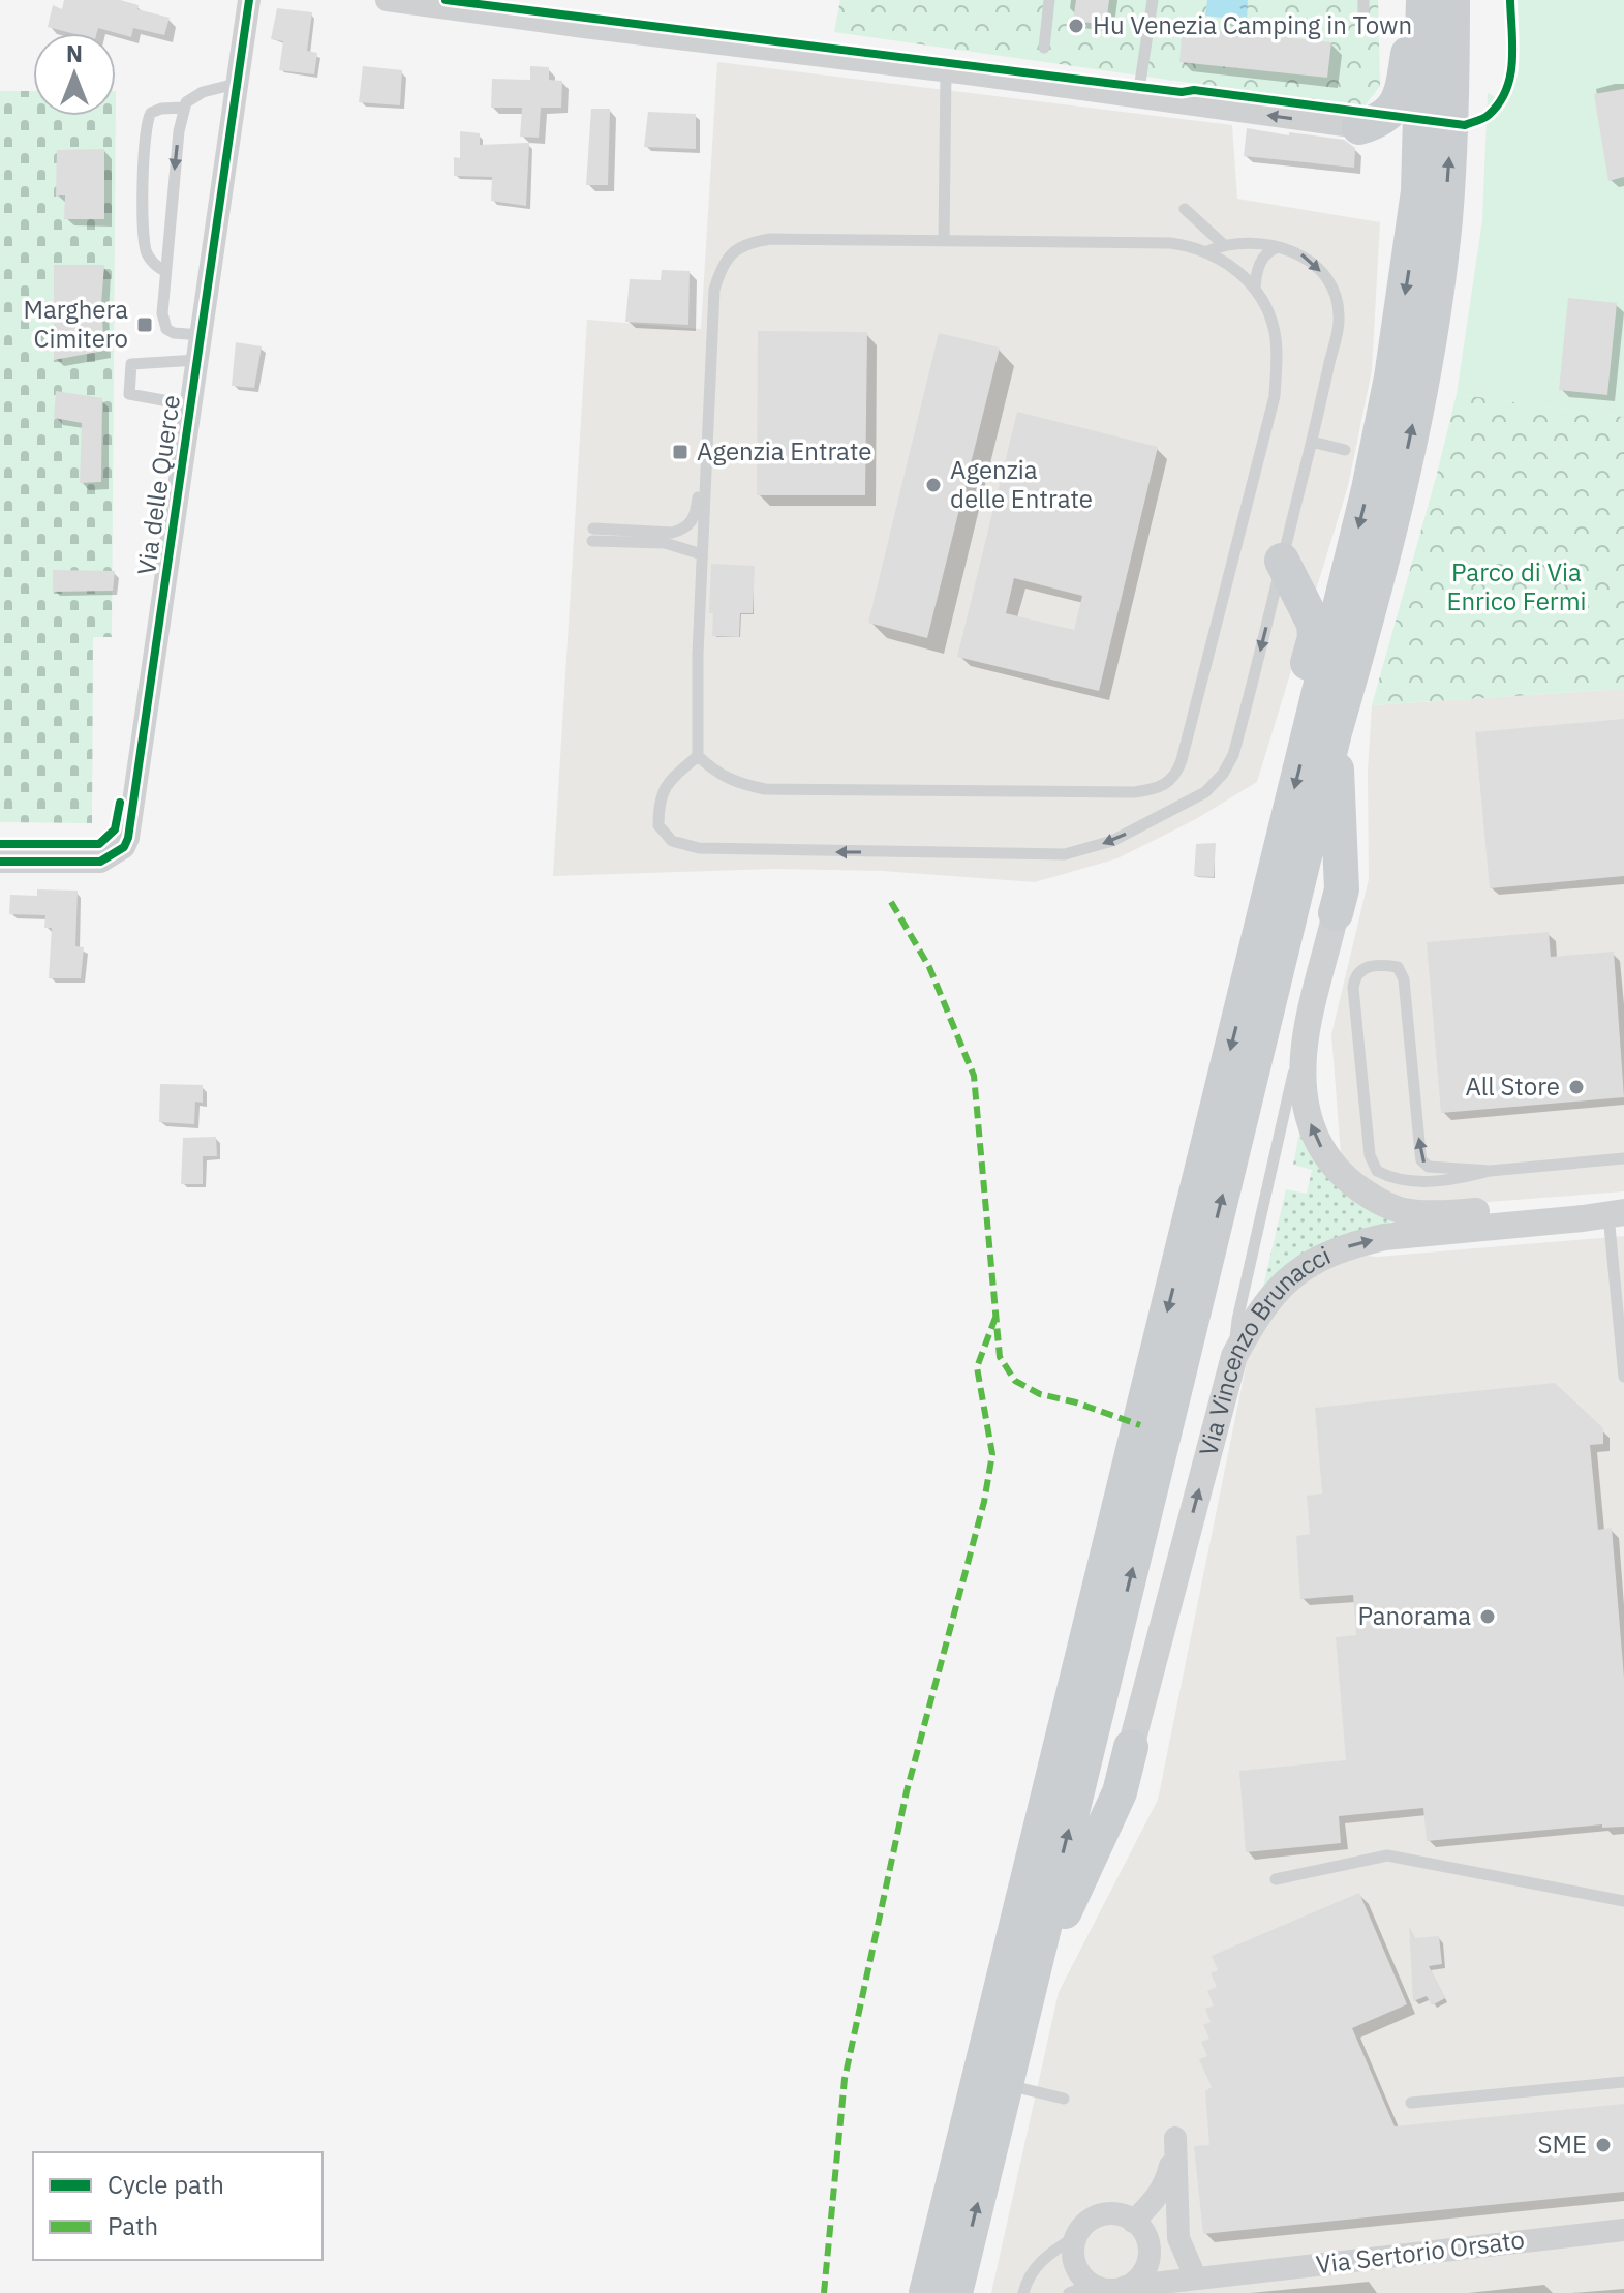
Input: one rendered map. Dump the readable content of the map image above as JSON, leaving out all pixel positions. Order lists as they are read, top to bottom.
{
  "streets": {
    "street": ["Via delle Querce", "Via Vincenzo Brunacci", "Via Sertorio Orsato"]
  },
  "one_way": ["Via Vincenzo Brunacci"],
  "parks": ["Parco di Via Enrico Fermi"],
  "places": {
    "other": [
      "Hu Venezia Camping in Town",
      "Agenzia delle Entrate",
      "All Store",
      "Panorama",
      "SME"
    ],
    "transit": ["Marghera Cimitero", "Agenzia Entrate"]
  },
  "legend": ["Cycle path", "Path"],
  "north": "top"
}
